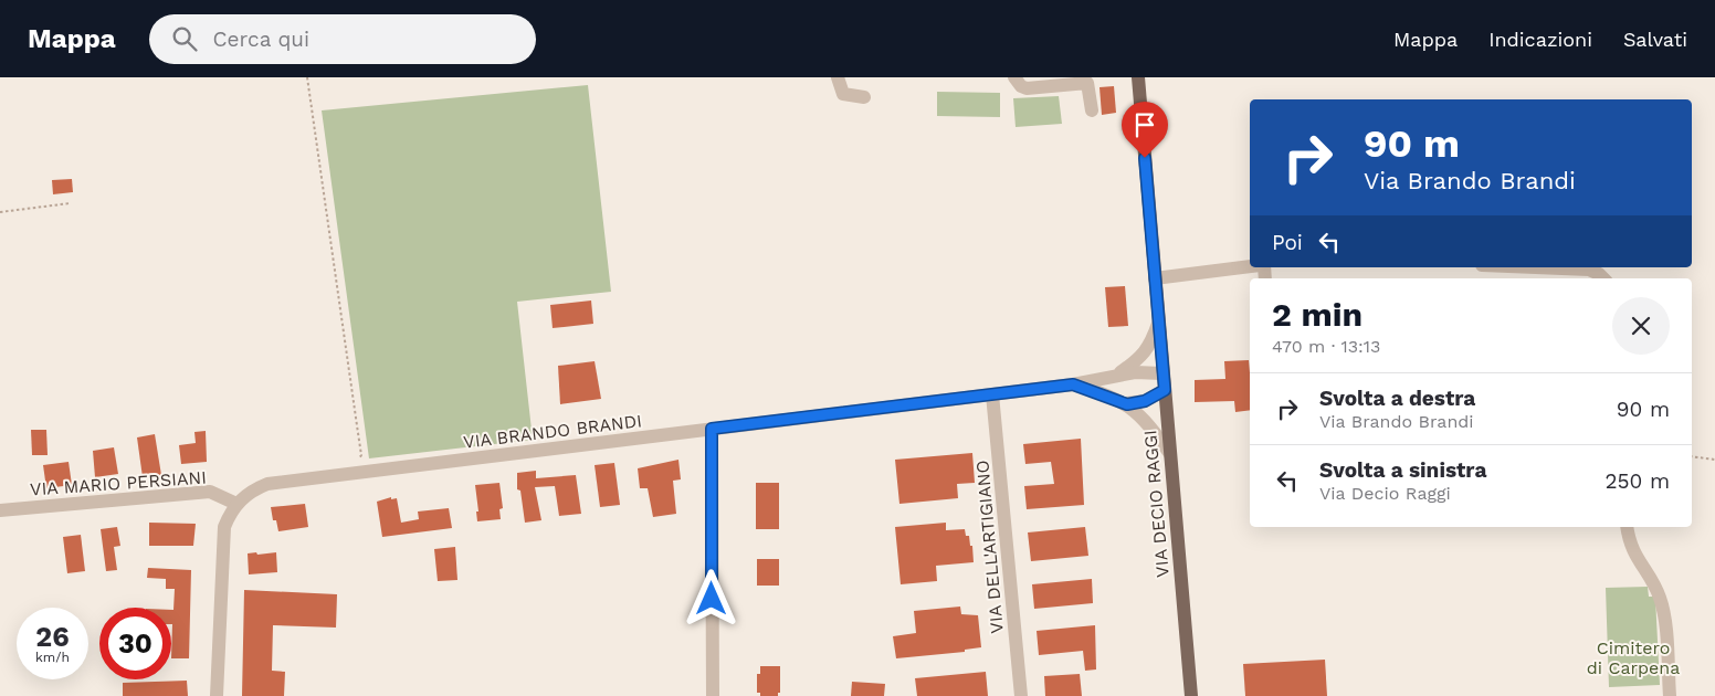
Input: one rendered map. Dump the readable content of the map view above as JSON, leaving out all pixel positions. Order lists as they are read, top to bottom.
{
  "streets": {
    "main road": ["VIA DECIO RAGGI"],
    "street": ["VIA BRANDO BRANDI", "VIA MARIO PERSIANI", "VIA DELL'ARTIGIANO"]
  },
  "crossings": [
    ["VIA BRANDO BRANDI", "VIA MARIO PERSIANI"],
    ["VIA BRANDO BRANDI", "VIA DECIO RAGGI"],
    ["VIA BRANDO BRANDI", "VIA DELL'ARTIGIANO"]
  ],
  "parks": ["Cimitero di Carpena"],
  "page": {
    "header": "Mappa",
    "search": "Cerca qui",
    "nav": ["Mappa", "Indicazioni", "Salvati"],
    "turn": ["90 m", "Via Brando Brandi"],
    "then": "Poi",
    "heading": ["2 min", "470 m · 13:13"],
    "list": [
      {
        "name": "Svolta a destra",
        "note": "Via Brando Brandi",
        "value": "90 m"
      },
      {
        "name": "Svolta a sinistra",
        "note": "Via Decio Raggi",
        "value": "250 m"
      }
    ],
    "speed": "26 km/h",
    "limit": "30"
  }
}
